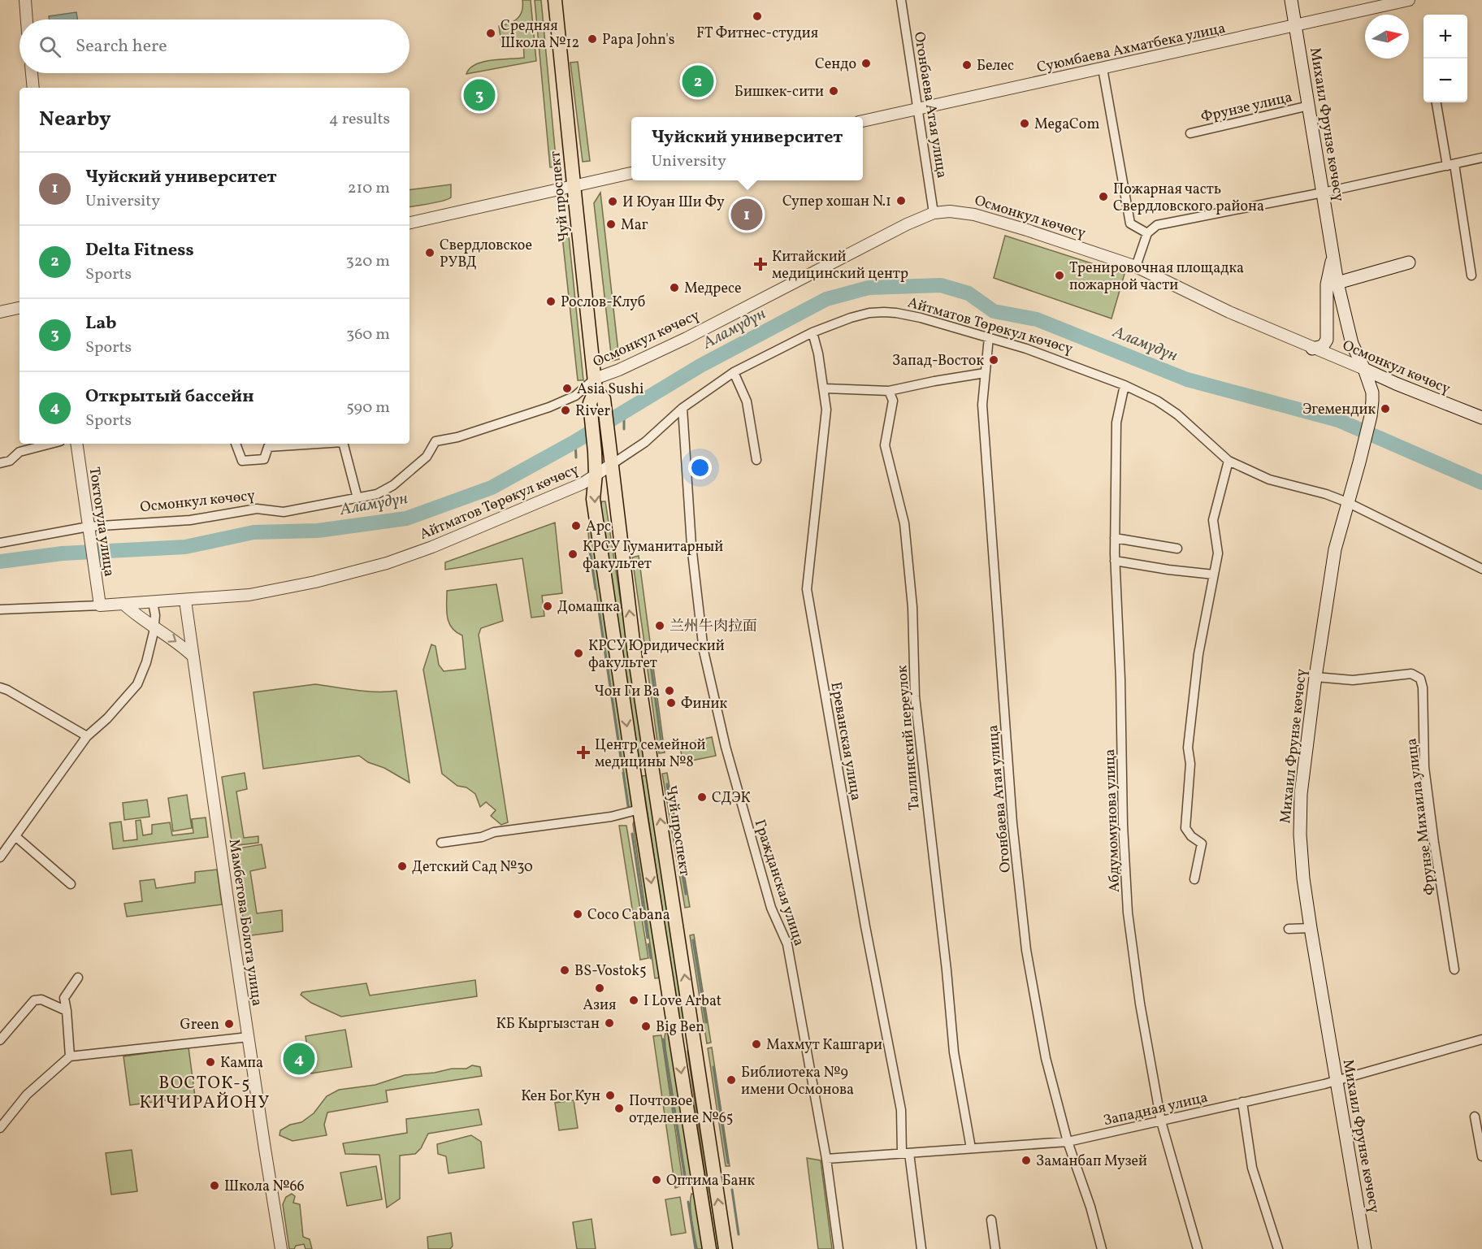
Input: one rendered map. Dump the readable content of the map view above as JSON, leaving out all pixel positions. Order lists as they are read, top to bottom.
{
  "streets": {
    "main road": ["Михаил Фрунзе көчөсү", "Чуй проспект", "Осмонкул көчөсү"],
    "street": [
      "Суюмбаева Ахматбека улица",
      "Огонбаева Атая улица",
      "Фрунзе улица",
      "Айтматов Төрөкул көчөсү",
      "Токтогула улица",
      "Таллинский переулок",
      "Ереванская улица",
      "Фрунзе Михаила улица",
      "Абдумомунова улица",
      "Гражданская улица",
      "Мамбетова Болота улица",
      "Западная улица"
    ]
  },
  "crossings": [
    ["Суюмбаева Ахматбека улица", "Огонбаева Атая улица"],
    ["Суюмбаева Ахматбека улица", "Михаил Фрунзе көчөсү"],
    ["Огонбаева Атая улица", "Осмонкул көчөсү"],
    ["Огонбаева Атая улица", "Айтматов Төрөкул көчөсү"],
    ["Огонбаева Атая улица", "Западная улица"],
    ["Фрунзе улица", "Михаил Фрунзе көчөсү"],
    ["Михаил Фрунзе көчөсү", "Осмонкул көчөсү"],
    ["Михаил Фрунзе көчөсү", "Айтматов Төрөкул көчөсү"],
    ["Михаил Фрунзе көчөсү", "Фрунзе Михаила улица"],
    ["Михаил Фрунзе көчөсү", "Западная улица"],
    ["Чуй проспект", "Осмонкул көчөсү"],
    ["Чуй проспект", "Айтматов Төрөкул көчөсү"],
    ["Осмонкул көчөсү", "Токтогула улица"],
    ["Айтматов Төрөкул көчөсү", "Токтогула улица"],
    ["Айтматов Төрөкул көчөсү", "Ереванская улица"],
    ["Айтматов Төрөкул көчөсү", "Абдумомунова улица"],
    ["Айтматов Төрөкул көчөсү", "Гражданская улица"],
    ["Айтматов Төрөкул көчөсү", "Мамбетова Болота улица"],
    ["Таллинский переулок", "Западная улица"],
    ["Ереванская улица", "Западная улица"],
    ["Абдумомунова улица", "Западная улица"],
    ["Гражданская улица", "Западная улица"]
  ],
  "districts": ["ВОСТОК-5 КИЧИРАЙОНУ"],
  "water": ["Аламүдүн"],
  "places": {
    "other": [
      "FT Фитнес-студия",
      "Средняя Школа №12",
      "Papa John's",
      "Сендо",
      "Белес",
      "Бишкек-сити",
      "MegaCom",
      "Пожарная часть Свердловского района",
      "Супер хошан N.1",
      "И Юуан Ши Фу",
      "Маг",
      "Свердловское РУВД",
      "Тренировочная площадка пожарной части",
      "Медресе",
      "Рослов-Клуб",
      "Запад-Восток",
      "Asia Sushi",
      "Эгемендик",
      "River",
      "Арс",
      "КРСУ Гуманитарный факультет",
      "Домашка",
      "兰州牛肉拉面",
      "КРСУ Юридический факультет",
      "Чон Ги Ва",
      "Финик",
      "СДЭК",
      "Детский Сад №30",
      "Coco Cabana",
      "BS-Vostok5",
      "Азия",
      "I Love Arbat",
      "КБ Кыргызстан",
      "Green",
      "Big Ben",
      "Махмут Кашгари",
      "Кампа",
      "Библиотека №9 имени Осмонова",
      "Кен Бог Кун",
      "Почтовое отделение №65",
      "Заманбап Музей",
      "Оптима Банк",
      "Школа №66"
    ],
    "health": ["Китайский медицинский центр", "Центр семейной медицины №8"]
  },
  "north": "right",
  "page": {
    "map_buttons": ["+", "−"],
    "search": "Search here",
    "pins": [
      "2",
      "3",
      "1",
      "4"
    ],
    "heading": ["Nearby", "4 results"],
    "popup": ["Чуйский университет", "University"],
    "list": [
      {
        "mark": "1",
        "name": "Чуйский университет",
        "note": "University",
        "value": "210 m"
      },
      {
        "mark": "2",
        "name": "Delta Fitness",
        "note": "Sports",
        "value": "320 m"
      },
      {
        "mark": "3",
        "name": "Lab",
        "note": "Sports",
        "value": "360 m"
      },
      {
        "mark": "4",
        "name": "Открытый бассейн",
        "note": "Sports",
        "value": "590 m"
      }
    ]
  }
}
